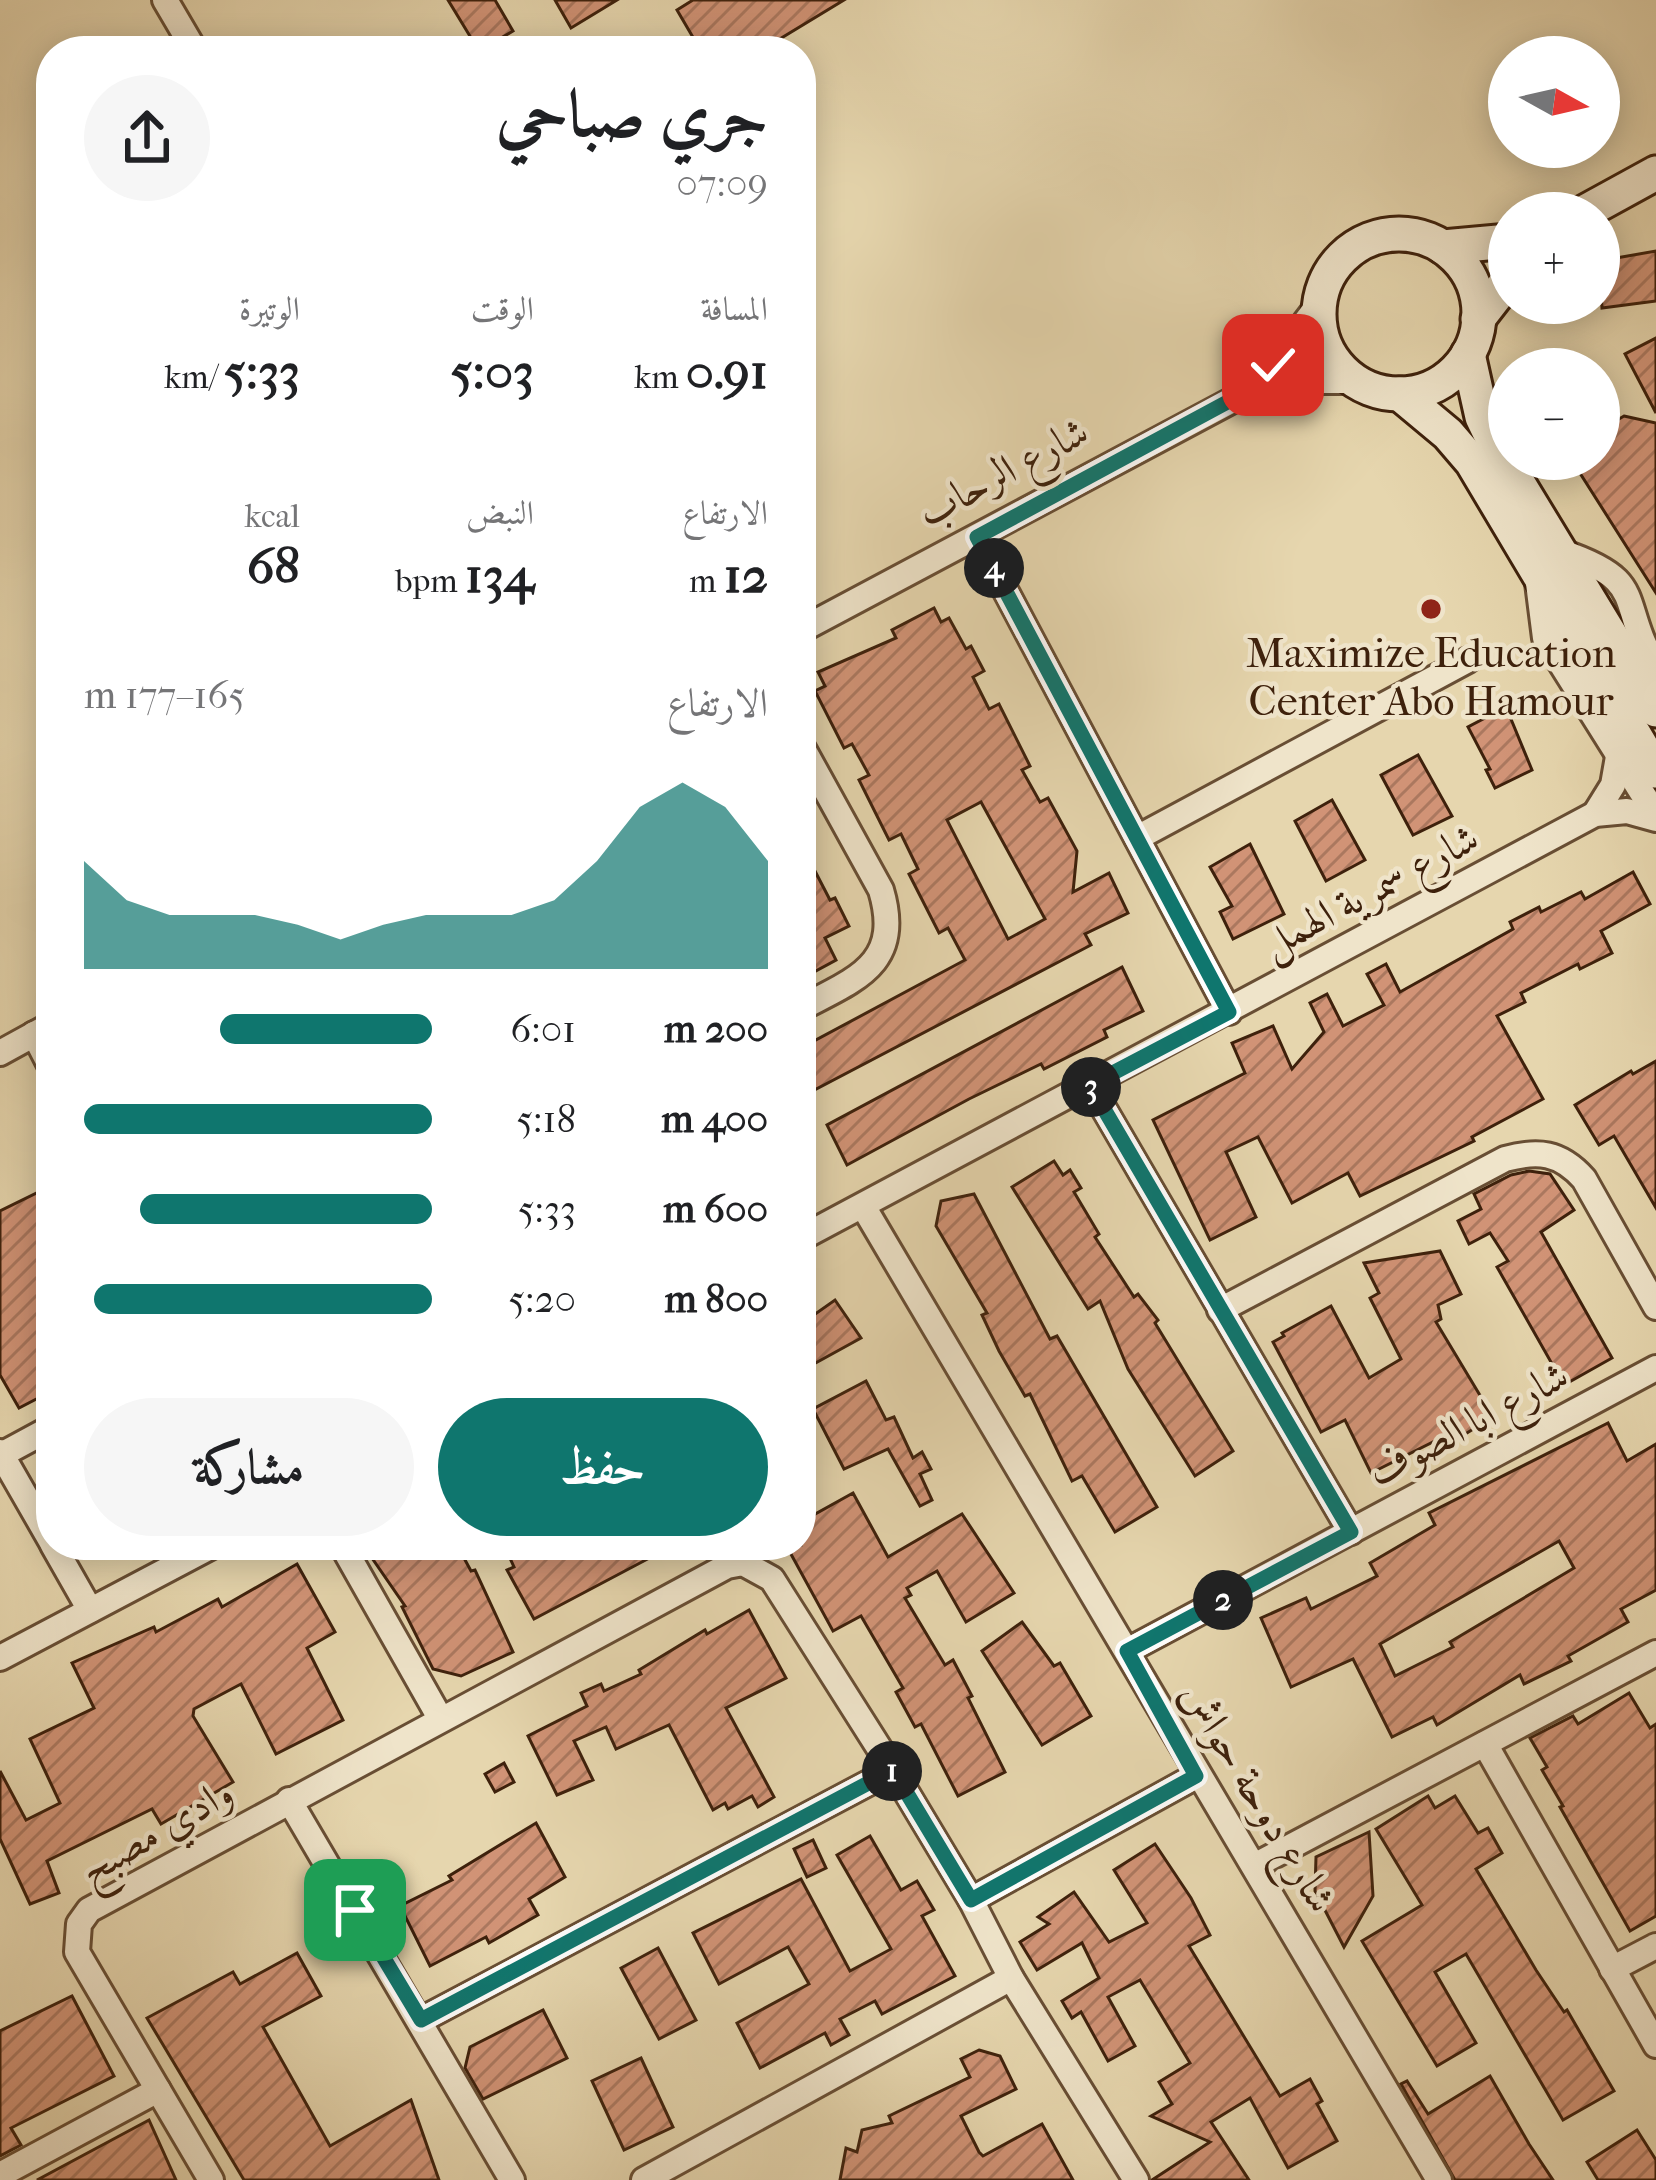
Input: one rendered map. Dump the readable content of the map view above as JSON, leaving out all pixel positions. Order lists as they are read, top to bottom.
{
  "streets": {
    "street": [
      "شارع الرحاب",
      "شارع سمرية الهمل",
      "شارع ابا الصوف",
      "شارع دوحة حواش",
      "وادي مصبح"
    ]
  },
  "crossings": [
    ["شارع سمرية الهمل", "شارع دوحة حواش"],
    ["شارع ابا الصوف", "شارع دوحة حواش"]
  ],
  "places": ["Maximize Education Center Abo Hamour"],
  "north": "right",
  "page": {
    "map_buttons": ["+", "−"],
    "heading": ["جري صباحي", "07:09"],
    "stats": [
      ["المسافة", "0.91 km"],
      ["الوقت", "5:03"],
      ["الوتيرة", "5:33 /km"],
      ["الارتفاع", "12 m"],
      ["النبض", "134 bpm"],
      ["kcal", "68"]
    ],
    "pins": [
      "4",
      "3",
      "2",
      "1"
    ],
    "chart": ["الارتفاع", "165–177 m"],
    "list": [
      {
        "name": "200 m",
        "note": "6:01"
      },
      {
        "name": "400 m",
        "note": "5:18"
      },
      {
        "name": "600 m",
        "note": "5:33"
      },
      {
        "name": "800 m",
        "note": "5:20"
      }
    ],
    "buttons": ["حفظ", "مشاركة"]
  }
}
